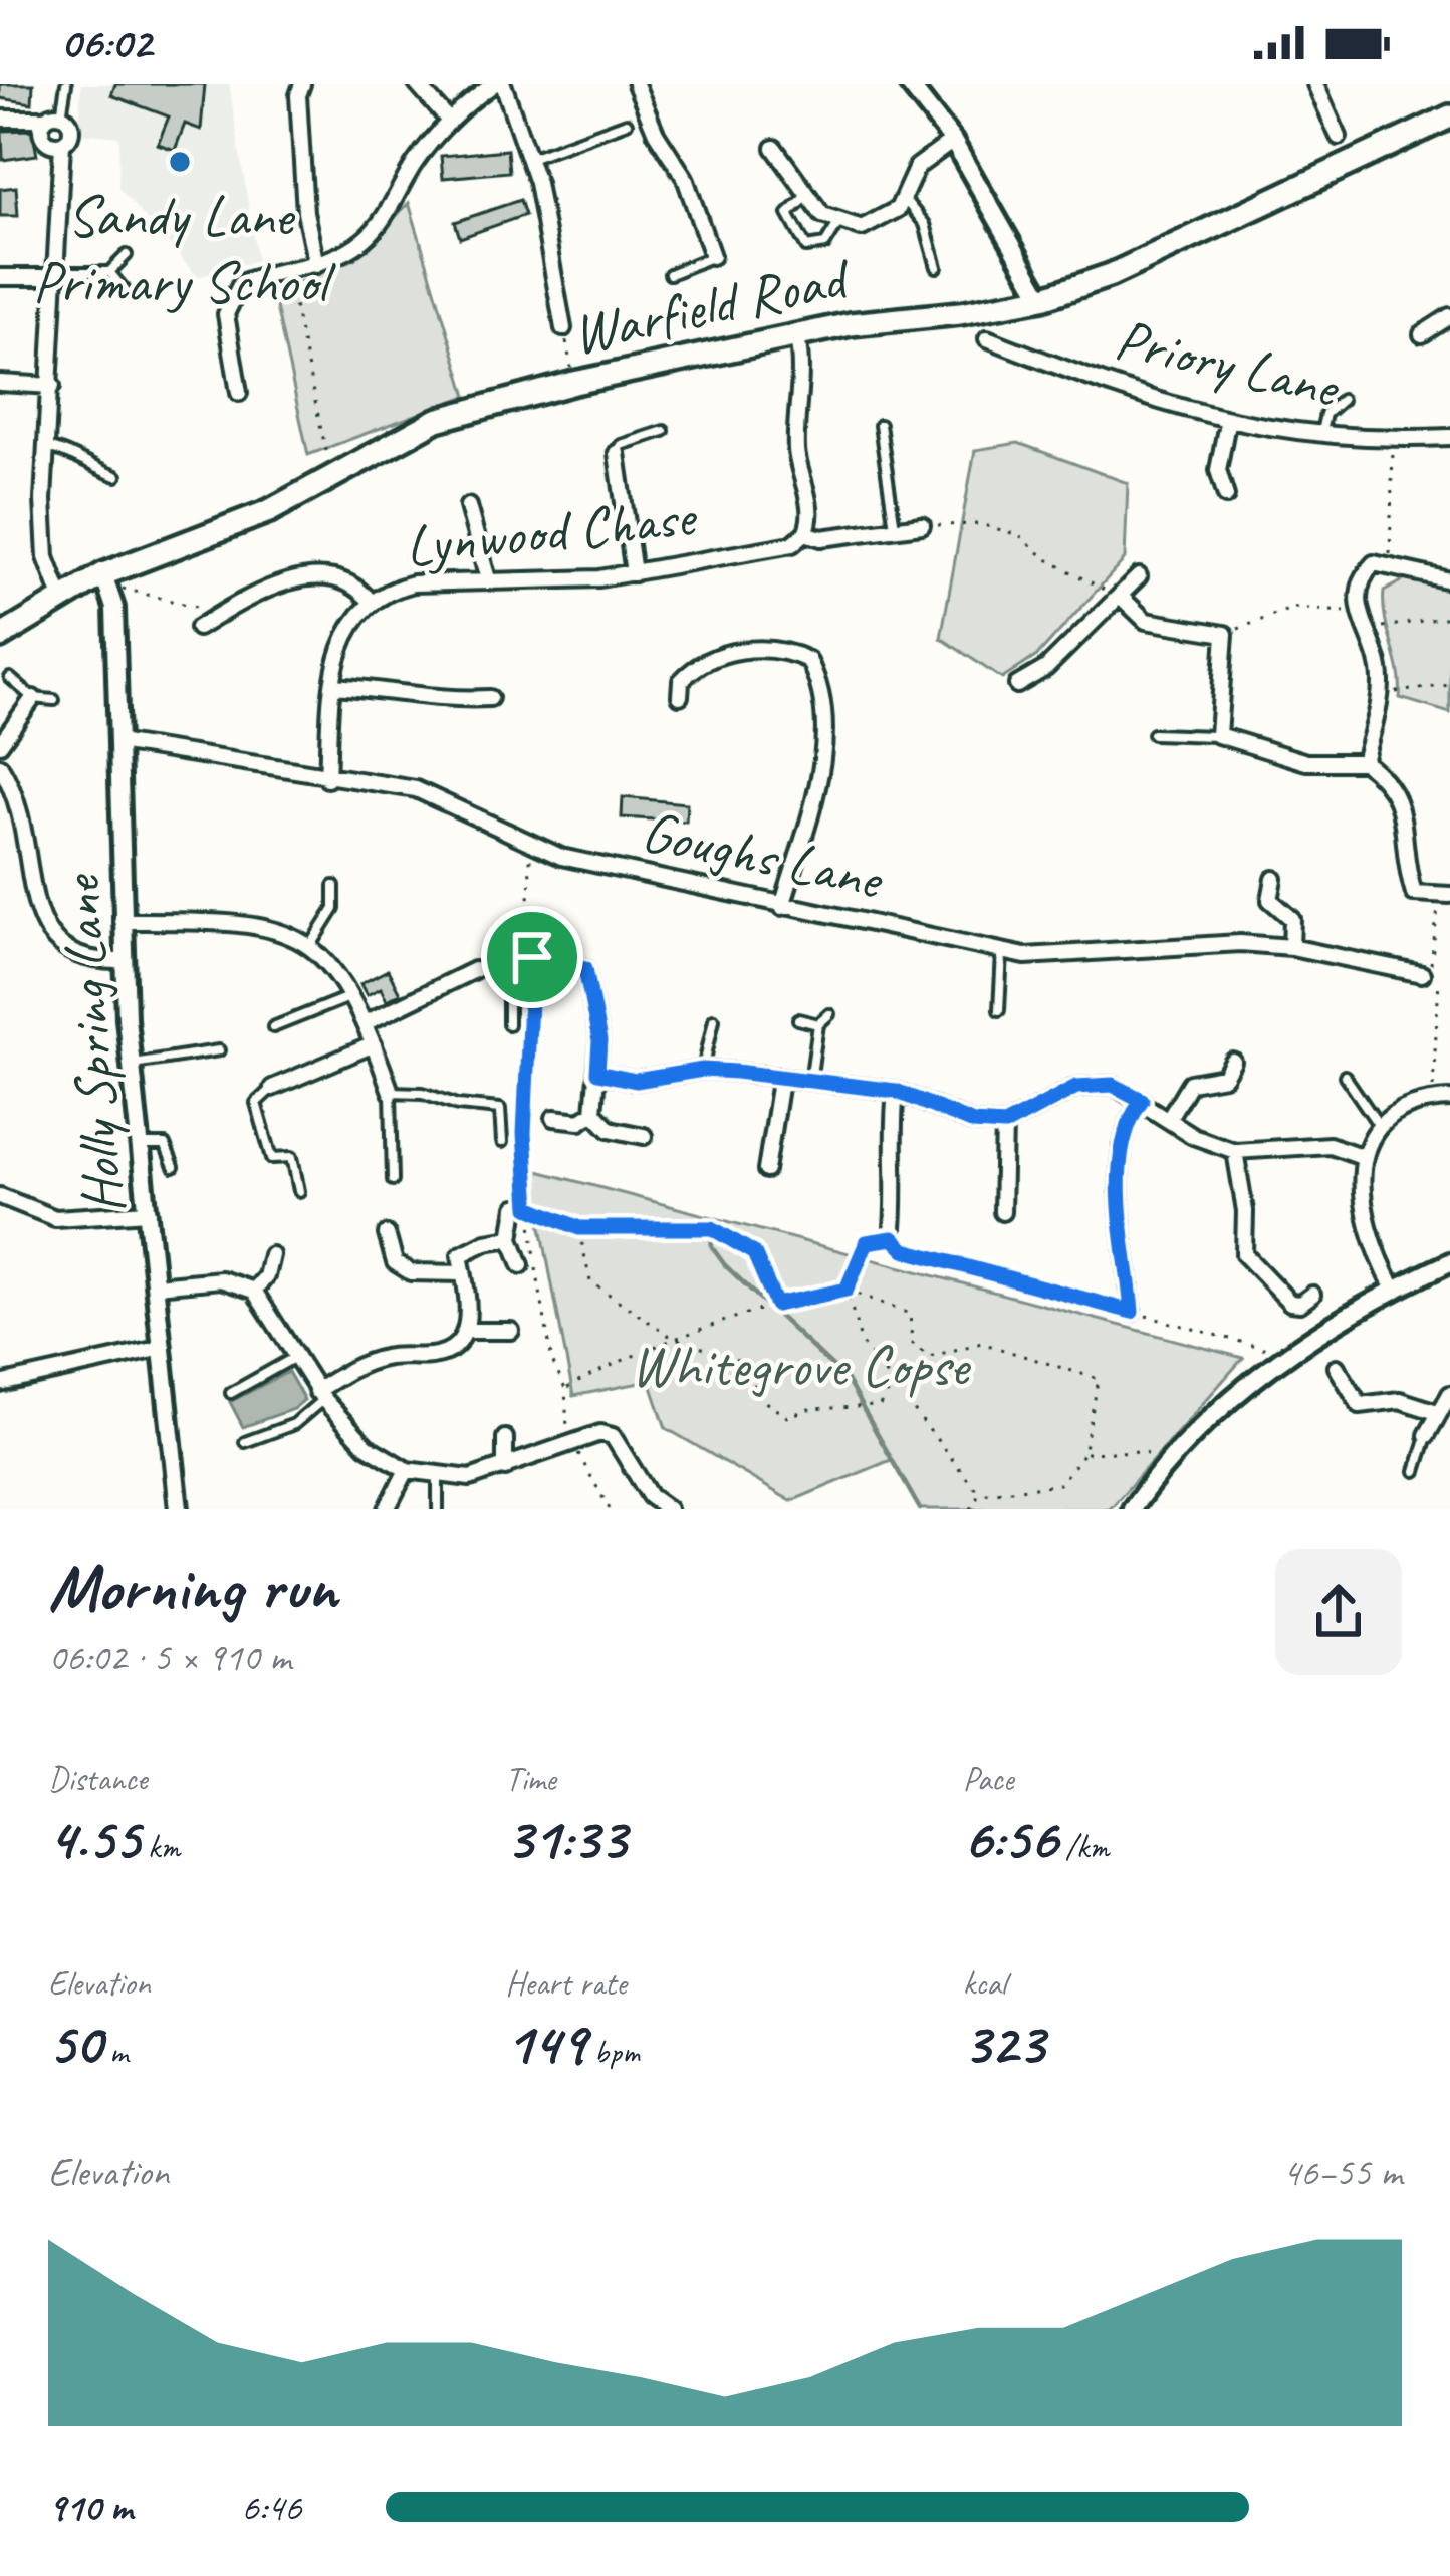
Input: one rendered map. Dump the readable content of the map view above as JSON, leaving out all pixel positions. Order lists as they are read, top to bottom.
{
  "streets": {
    "main road": ["Warfield Road"],
    "street": [
      "Priory Lane",
      "Lynwood Chase",
      "Goughs Lane",
      "Holly Spring Lane"
    ]
  },
  "crossings": [
    ["Warfield Road", "Holly Spring Lane"],
    ["Lynwood Chase", "Goughs Lane"],
    ["Goughs Lane", "Holly Spring Lane"]
  ],
  "parks": ["Whitegrove Copse"],
  "places": ["Sandy Lane Primary School"],
  "page": {
    "status": "06:02",
    "heading": ["Morning run", "06:02 · 5 × 910 m"],
    "stats": [
      ["Distance", "4.55 km"],
      ["Time", "31:33"],
      ["Pace", "6:56 /km"],
      ["Elevation", "50 m"],
      ["Heart rate", "149 bpm"],
      ["kcal", "323"]
    ],
    "chart": ["Elevation", "46–55 m"],
    "list": [
      {
        "name": "910 m",
        "note": "6:46"
      }
    ]
  }
}
